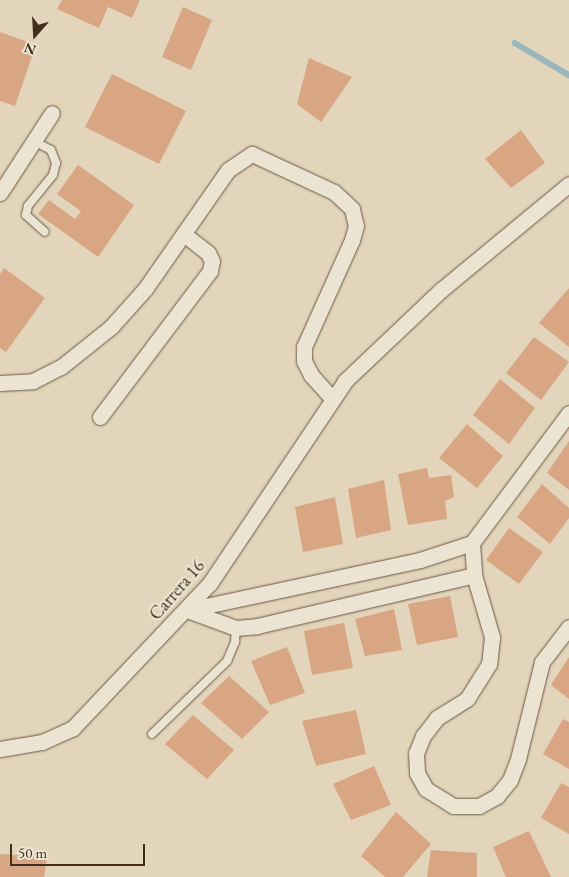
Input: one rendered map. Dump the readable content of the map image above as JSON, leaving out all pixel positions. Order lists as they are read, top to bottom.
{
  "streets": {
    "street": ["Carrera 16"]
  },
  "scale_bar": "50 m",
  "north": "bottom"
}
